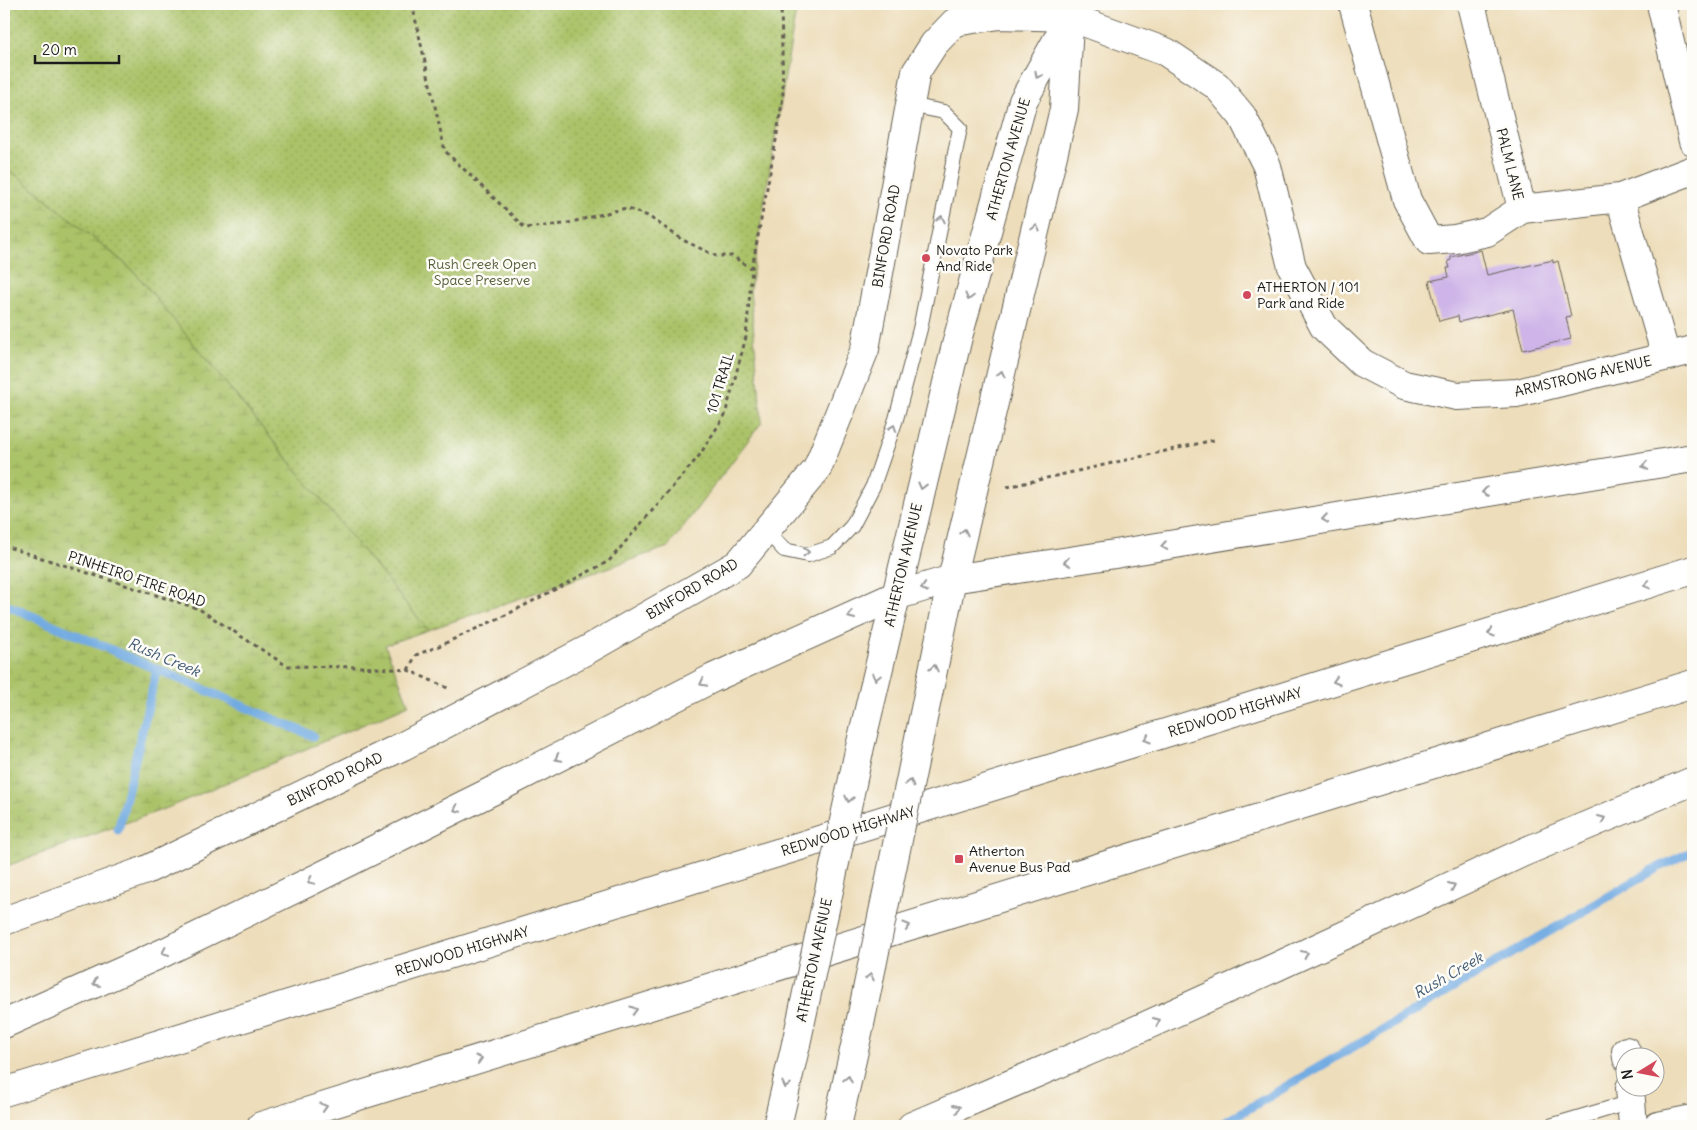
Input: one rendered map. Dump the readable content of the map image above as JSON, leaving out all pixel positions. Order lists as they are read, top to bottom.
{
  "streets": {
    "main road": [
      "ATHERTON AVENUE",
      "PALM LANE",
      "BINFORD ROAD",
      "ARMSTRONG AVENUE",
      "REDWOOD HIGHWAY"
    ],
    "path": ["101 TRAIL", "PINHEIRO FIRE ROAD"]
  },
  "crossings": [
    ["ATHERTON AVENUE", "BINFORD ROAD"],
    ["ATHERTON AVENUE", "ARMSTRONG AVENUE"],
    ["BINFORD ROAD", "ARMSTRONG AVENUE"],
    ["BINFORD ROAD", "PINHEIRO FIRE ROAD"],
    ["101 TRAIL", "PINHEIRO FIRE ROAD"]
  ],
  "water": ["Rush Creek"],
  "parks": ["Rush Creek Open Space Preserve"],
  "places": {
    "other": ["Novato Park And Ride", "ATHERTON / 101 Park and Ride"],
    "transit": ["Atherton Avenue Bus Pad"]
  },
  "scale_bar": "20 m",
  "north": "left"
}
